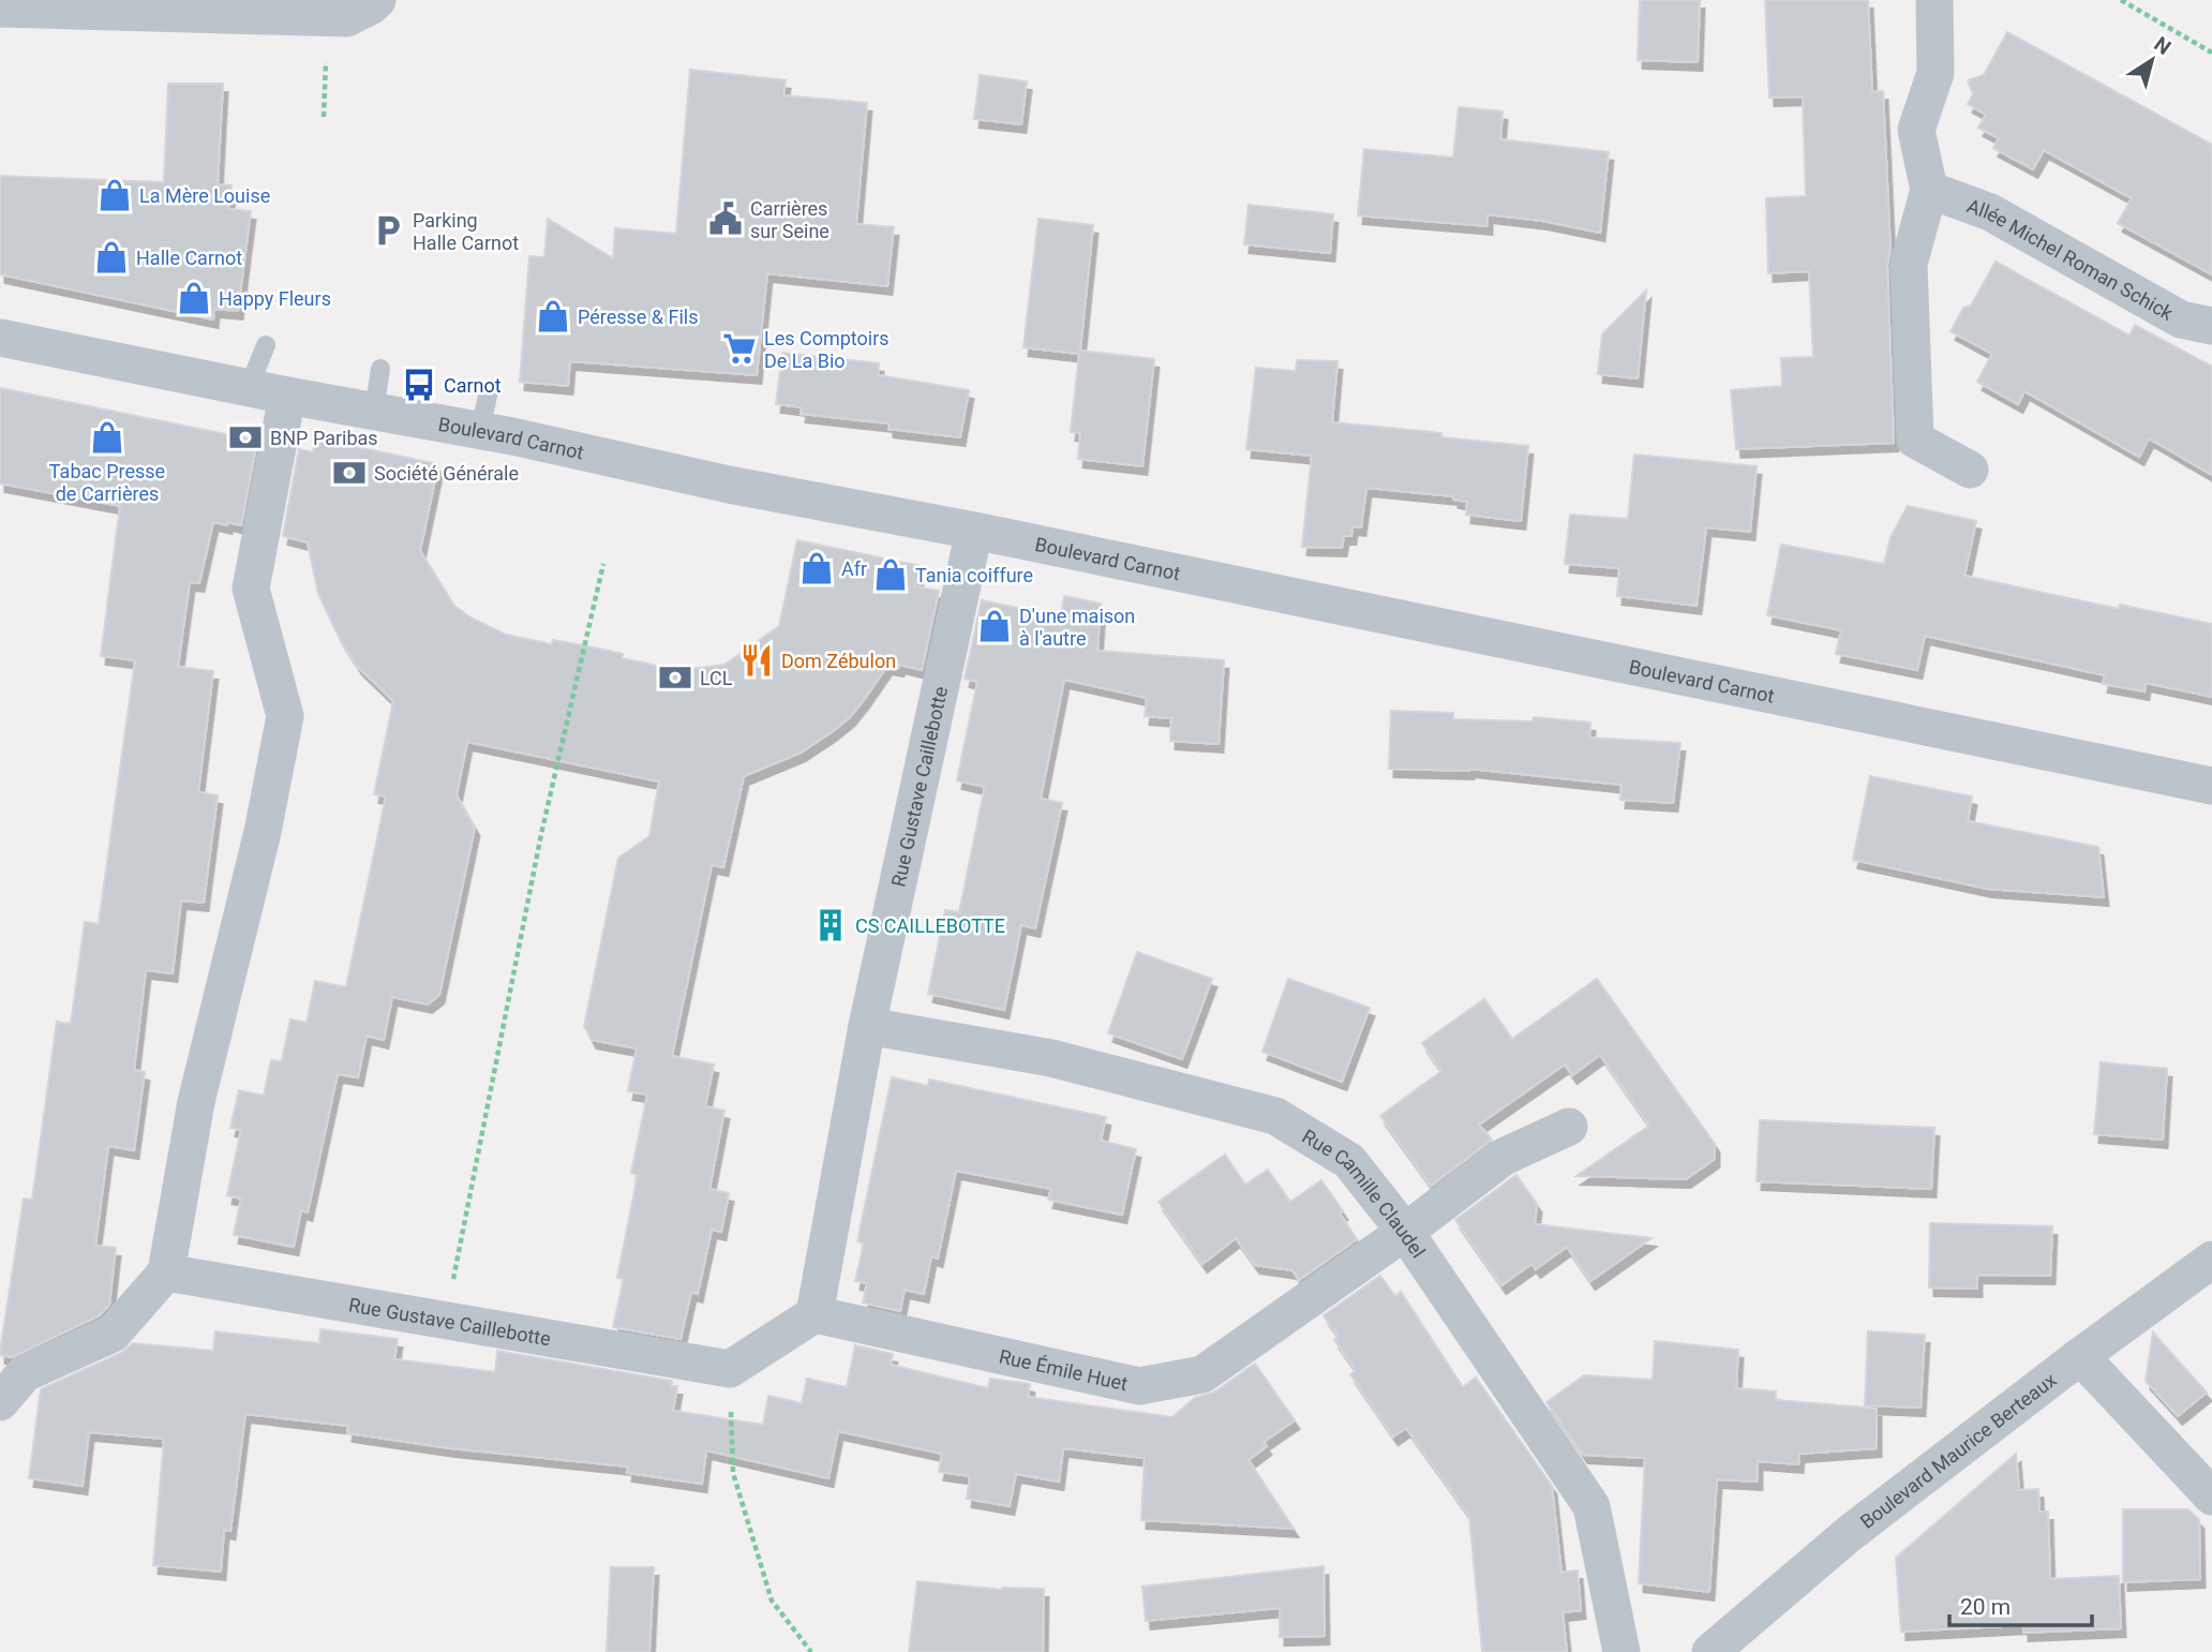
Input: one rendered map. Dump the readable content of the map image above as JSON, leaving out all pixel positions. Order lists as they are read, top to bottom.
{
  "streets": {
    "street": [
      "Allée Michel Roman Schick",
      "Boulevard Carnot",
      "Rue Gustave Caillebotte",
      "Rue Camille Claudel",
      "Rue Émile Huet",
      "Boulevard Maurice Berteaux"
    ]
  },
  "crossings": [
    ["Boulevard Carnot", "Rue Gustave Caillebotte"],
    ["Rue Gustave Caillebotte", "Rue Camille Claudel"],
    ["Rue Gustave Caillebotte", "Rue Émile Huet"],
    ["Rue Camille Claudel", "Rue Émile Huet"]
  ],
  "places": {
    "shop": [
      "La Mère Louise",
      "Halle Carnot",
      "Happy Fleurs",
      "Péresse & Fils",
      "Tabac Presse de Carrières",
      "Afr",
      "Tania coiffure",
      "D'une maison à l'autre"
    ],
    "public building": ["Carrières sur Seine"],
    "parking": ["Parking Halle Carnot"],
    "supermarket": ["Les Comptoirs De La Bio"],
    "bus stop": ["Carnot"],
    "bank": ["BNP Paribas", "Société Générale", "LCL"],
    "restaurant": ["Dom Zébulon"],
    "building": ["CS CAILLEBOTTE"]
  },
  "scale_bar": "20 m",
  "north": "top right"
}
